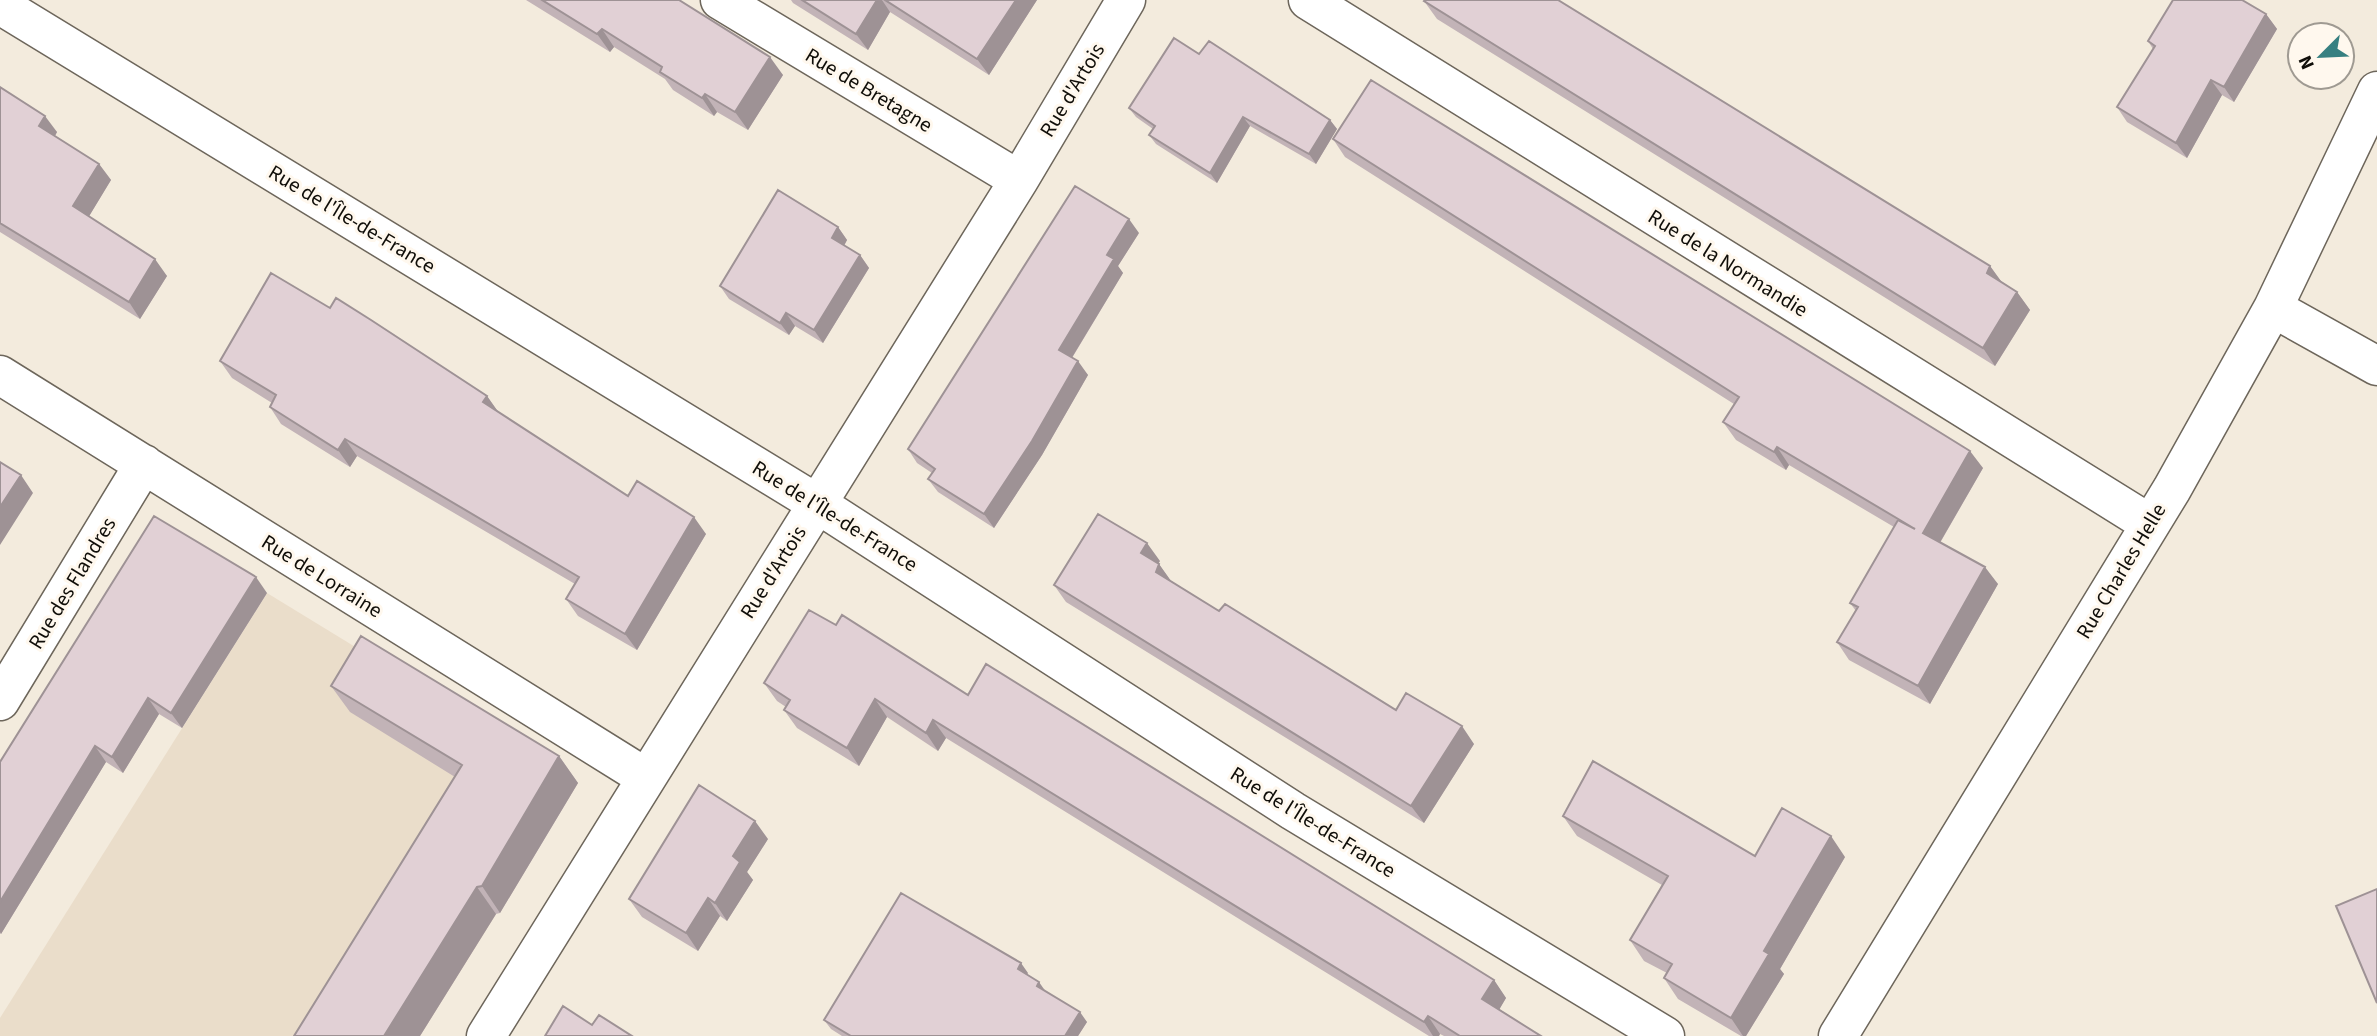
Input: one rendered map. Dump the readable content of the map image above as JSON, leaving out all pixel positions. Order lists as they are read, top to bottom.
{
  "streets": {
    "street": [
      "Rue de Bretagne",
      "Rue d'Artois",
      "Rue de l'Île-de-France",
      "Rue de la Normandie",
      "Rue Charles Helle",
      "Rue de Lorraine",
      "Rue des Flandres"
    ]
  },
  "crossings": [
    ["Rue de Bretagne", "Rue d'Artois"],
    ["Rue d'Artois", "Rue de l'Île-de-France"],
    ["Rue d'Artois", "Rue de Lorraine"],
    ["Rue de la Normandie", "Rue Charles Helle"],
    ["Rue de Lorraine", "Rue des Flandres"]
  ],
  "north": "bottom left"
}
